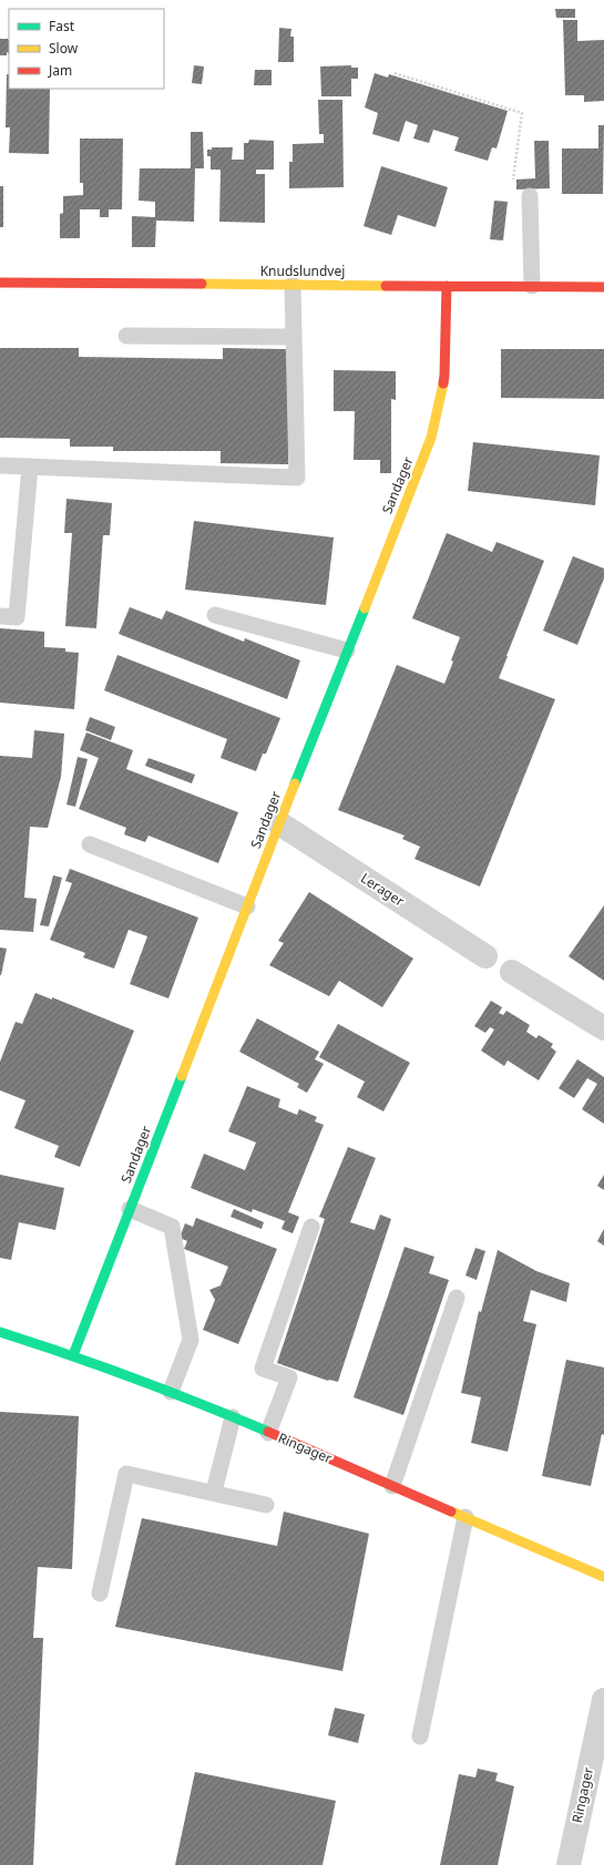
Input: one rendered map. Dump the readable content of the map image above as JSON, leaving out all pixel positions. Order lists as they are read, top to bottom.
{
  "streets": {
    "street": [
      "Knudslundvej",
      "Sandager",
      "Lerager",
      "Ringager"
    ]
  },
  "crossings": [
    ["Knudslundvej", "Sandager"],
    ["Sandager", "Lerager"],
    ["Sandager", "Ringager"]
  ],
  "legend": ["Fast", "Slow", "Jam"]
}
